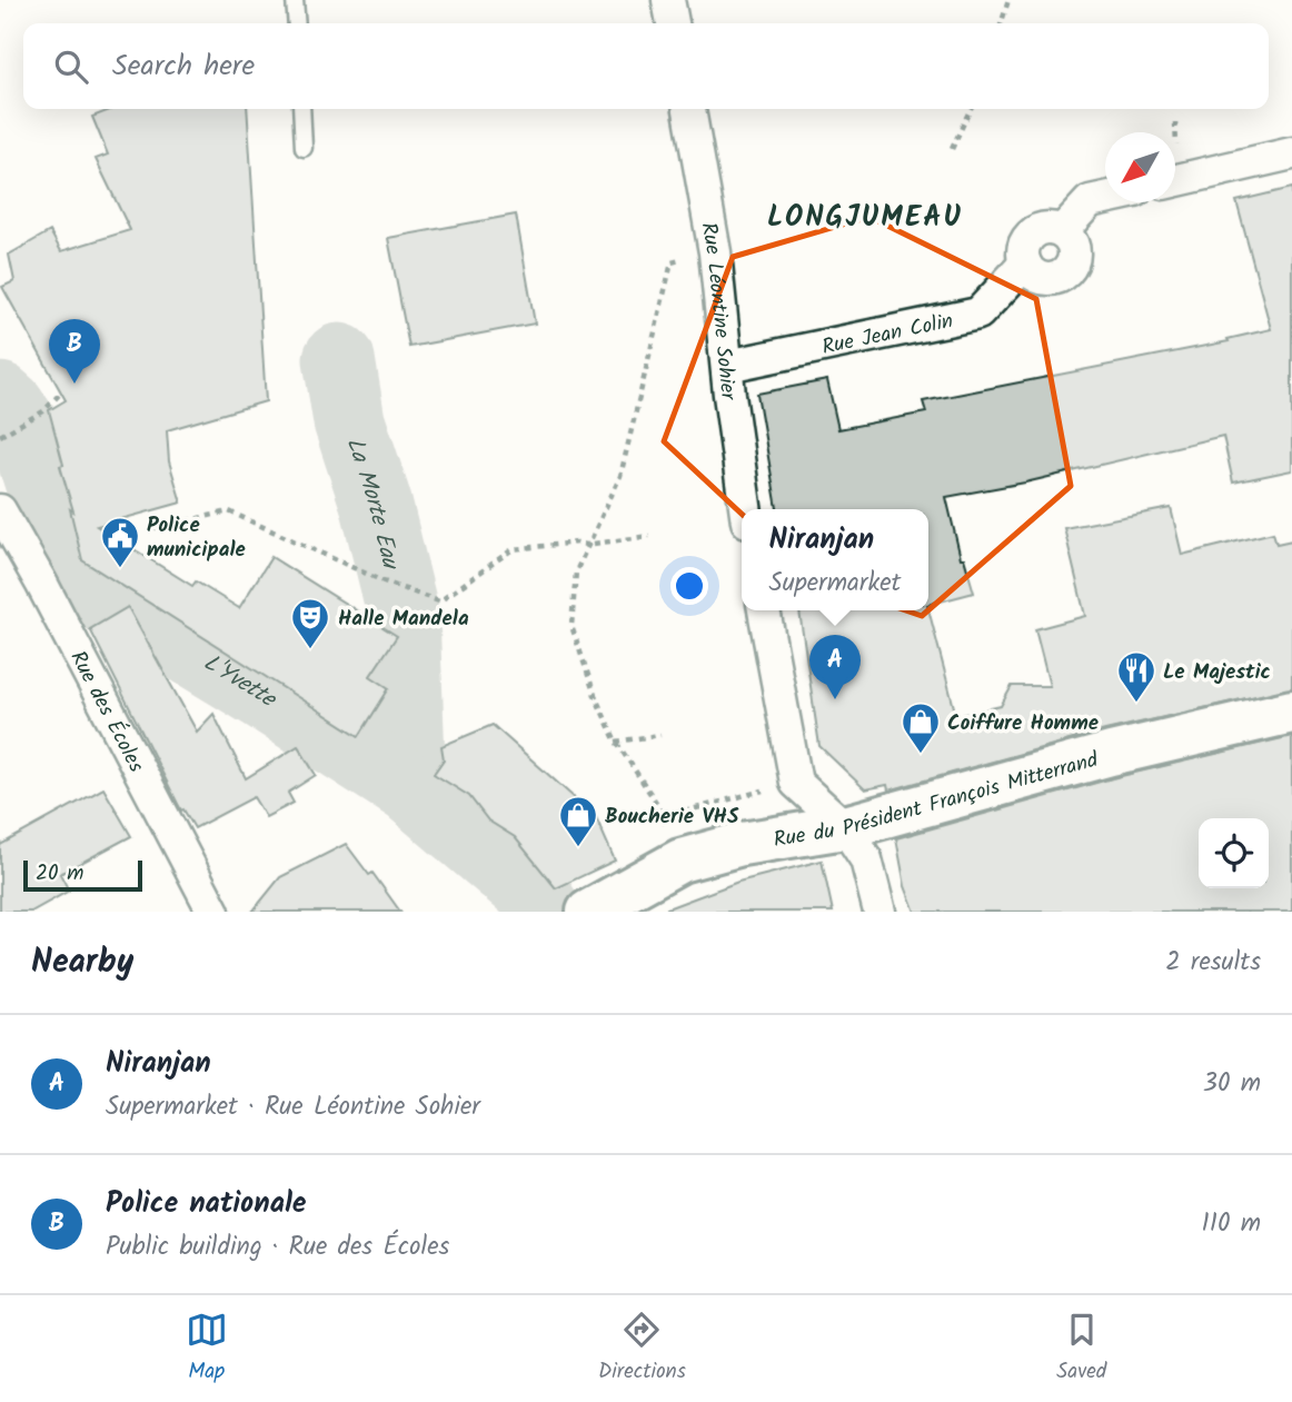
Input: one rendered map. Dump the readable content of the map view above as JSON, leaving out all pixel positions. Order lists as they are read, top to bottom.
{
  "streets": {
    "main road": ["Rue du Président François Mitterrand"],
    "street": ["Rue Léontine Sohier", "Rue Jean Colin", "Rue des Écoles"]
  },
  "crossings": [
    ["Rue Léontine Sohier", "Rue Jean Colin"]
  ],
  "districts": ["LONGJUMEAU"],
  "water": ["La Morte Eau", "L'Yvette"],
  "places": {
    "public building": ["Police municipale"],
    "theatre": ["Halle Mandela"],
    "restaurant": ["Le Majestic"],
    "shop": ["Coiffure Homme", "Boucherie VHS"]
  },
  "scale_bar": "20 m",
  "north": "bottom left",
  "page": {
    "search": "Search here",
    "pins": ["B", "A"],
    "popup": ["Niranjan", "Supermarket"],
    "scale": "20 m",
    "heading": ["Nearby", "2 results"],
    "list": [
      {
        "mark": "A",
        "name": "Niranjan",
        "note": "Supermarket · Rue Léontine Sohier",
        "value": "30 m"
      },
      {
        "mark": "B",
        "name": "Police nationale",
        "note": "Public building · Rue des Écoles",
        "value": "110 m"
      }
    ],
    "nav": ["Map", "Directions", "Saved"]
  }
}
